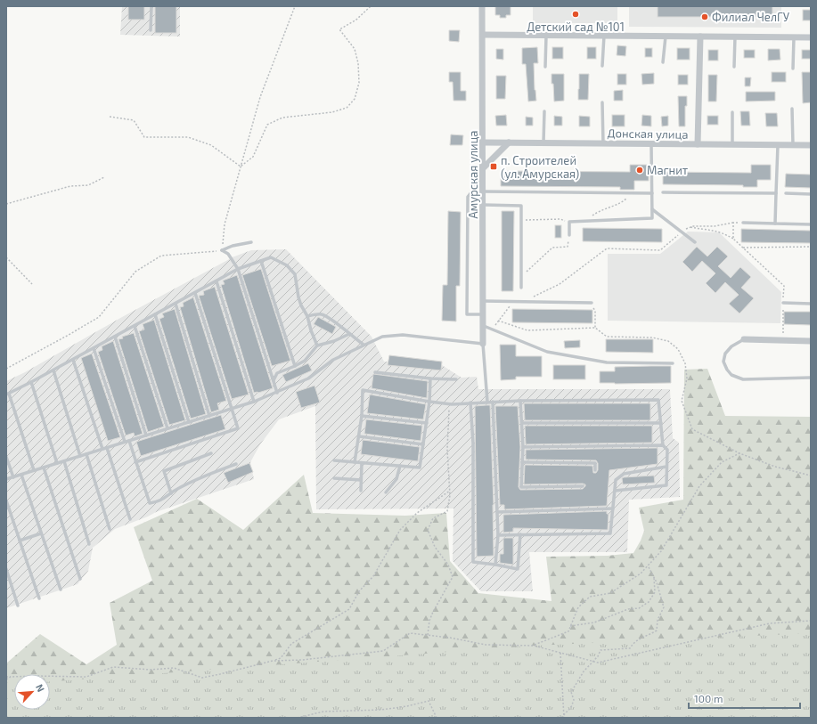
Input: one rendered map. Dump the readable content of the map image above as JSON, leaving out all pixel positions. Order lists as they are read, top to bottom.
{
  "streets": {
    "street": ["Донская улица", "Амурская улица"]
  },
  "crossings": [
    ["Донская улица", "Амурская улица"]
  ],
  "places": {
    "other": ["Детский сад №101", "Филиал ЧелГУ", "Магнит"],
    "transit": ["п. Строителей (ул. Амурская)"]
  },
  "scale_bar": "100 m",
  "north": "top right"
}
